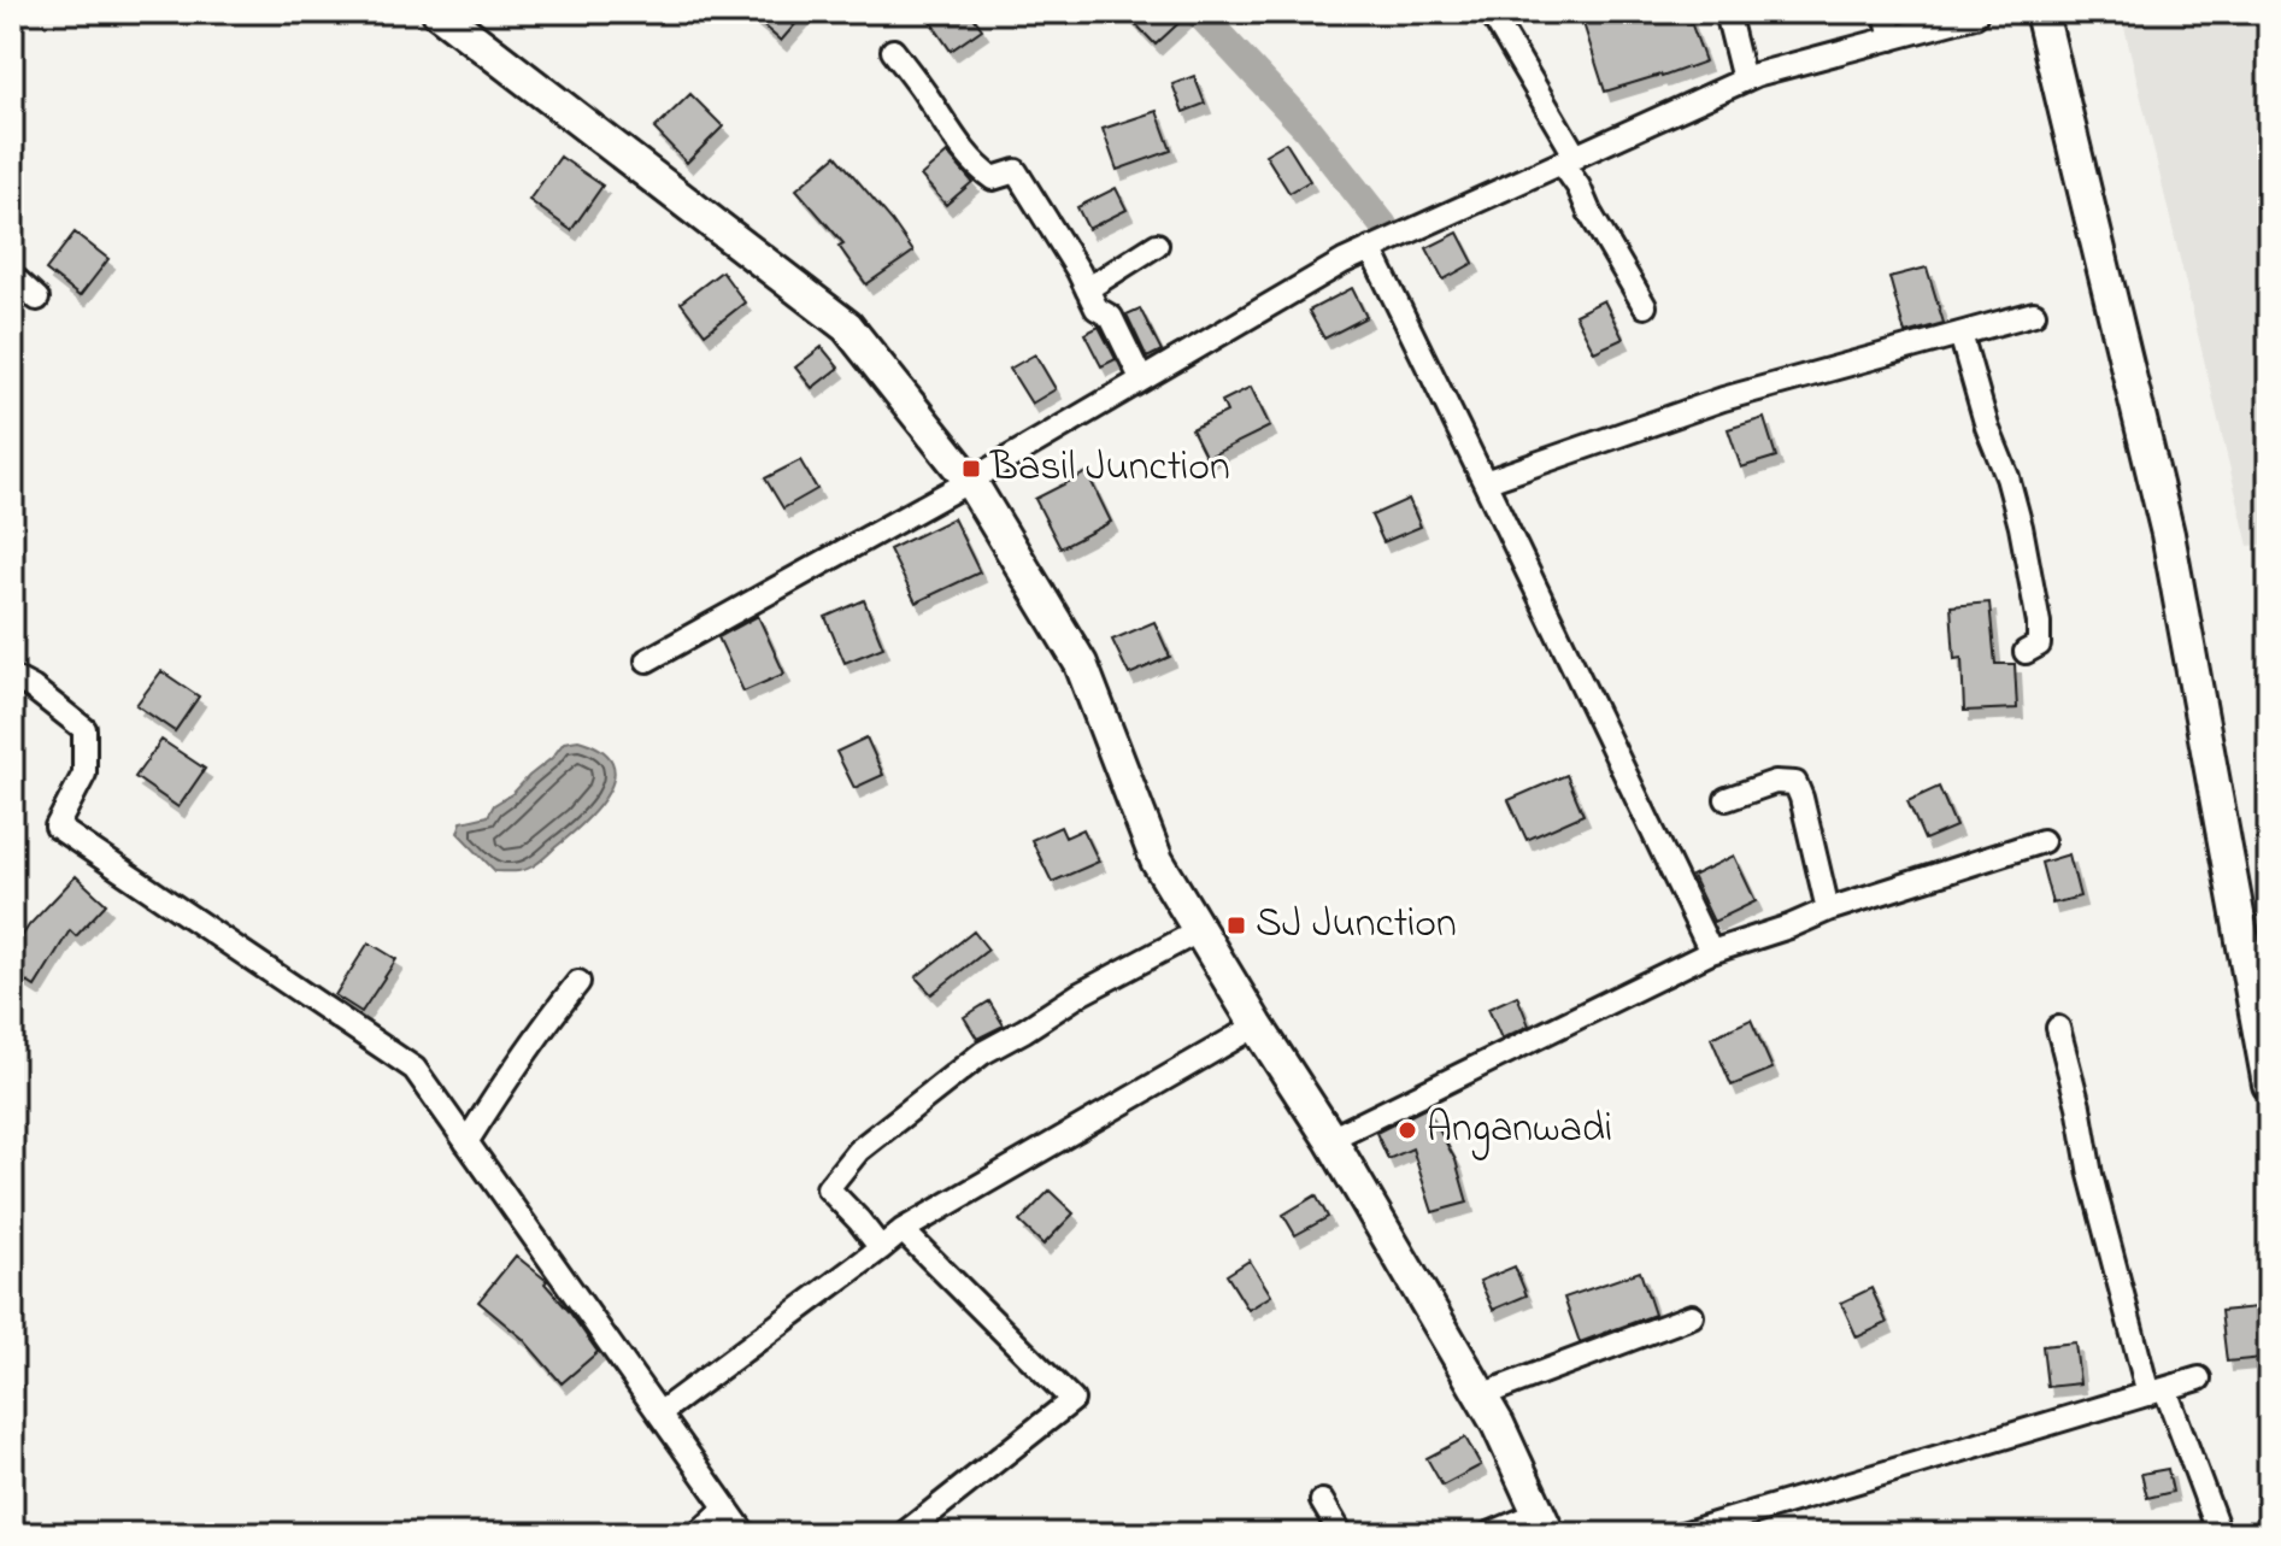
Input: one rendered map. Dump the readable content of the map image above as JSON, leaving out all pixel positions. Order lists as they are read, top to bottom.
{
  "places": {
    "transit": ["Basil Junction", "SJ Junction"],
    "other": ["Anganwadi"]
  }
}
